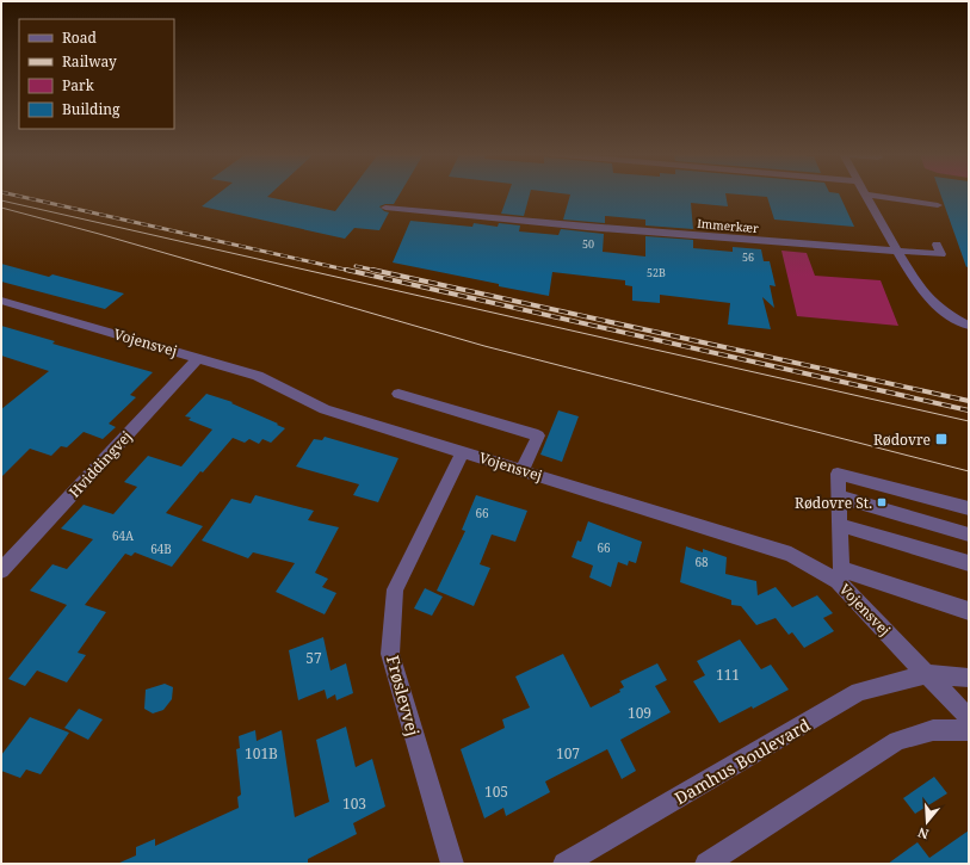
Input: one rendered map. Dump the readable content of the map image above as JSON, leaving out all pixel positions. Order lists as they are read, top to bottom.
{
  "streets": {
    "street": [
      "Immerkær",
      "Vojensvej",
      "Hviddingvej",
      "Frøslevvej",
      "Damhus Boulevard"
    ]
  },
  "crossings": [
    ["Vojensvej", "Hviddingvej"],
    ["Vojensvej", "Frøslevvej"],
    ["Vojensvej", "Damhus Boulevard"]
  ],
  "places": {
    "transit": ["Rødovre", "Rødovre St."]
  },
  "house_numbers": [
    "50",
    "56",
    "52B",
    "66",
    "64A",
    "66",
    "64B",
    "68",
    "57",
    "111",
    "109",
    "101B",
    "107",
    "105",
    "103"
  ],
  "legend": [
    "Road",
    "Railway",
    "Park",
    "Building"
  ],
  "north": "bottom"
}
